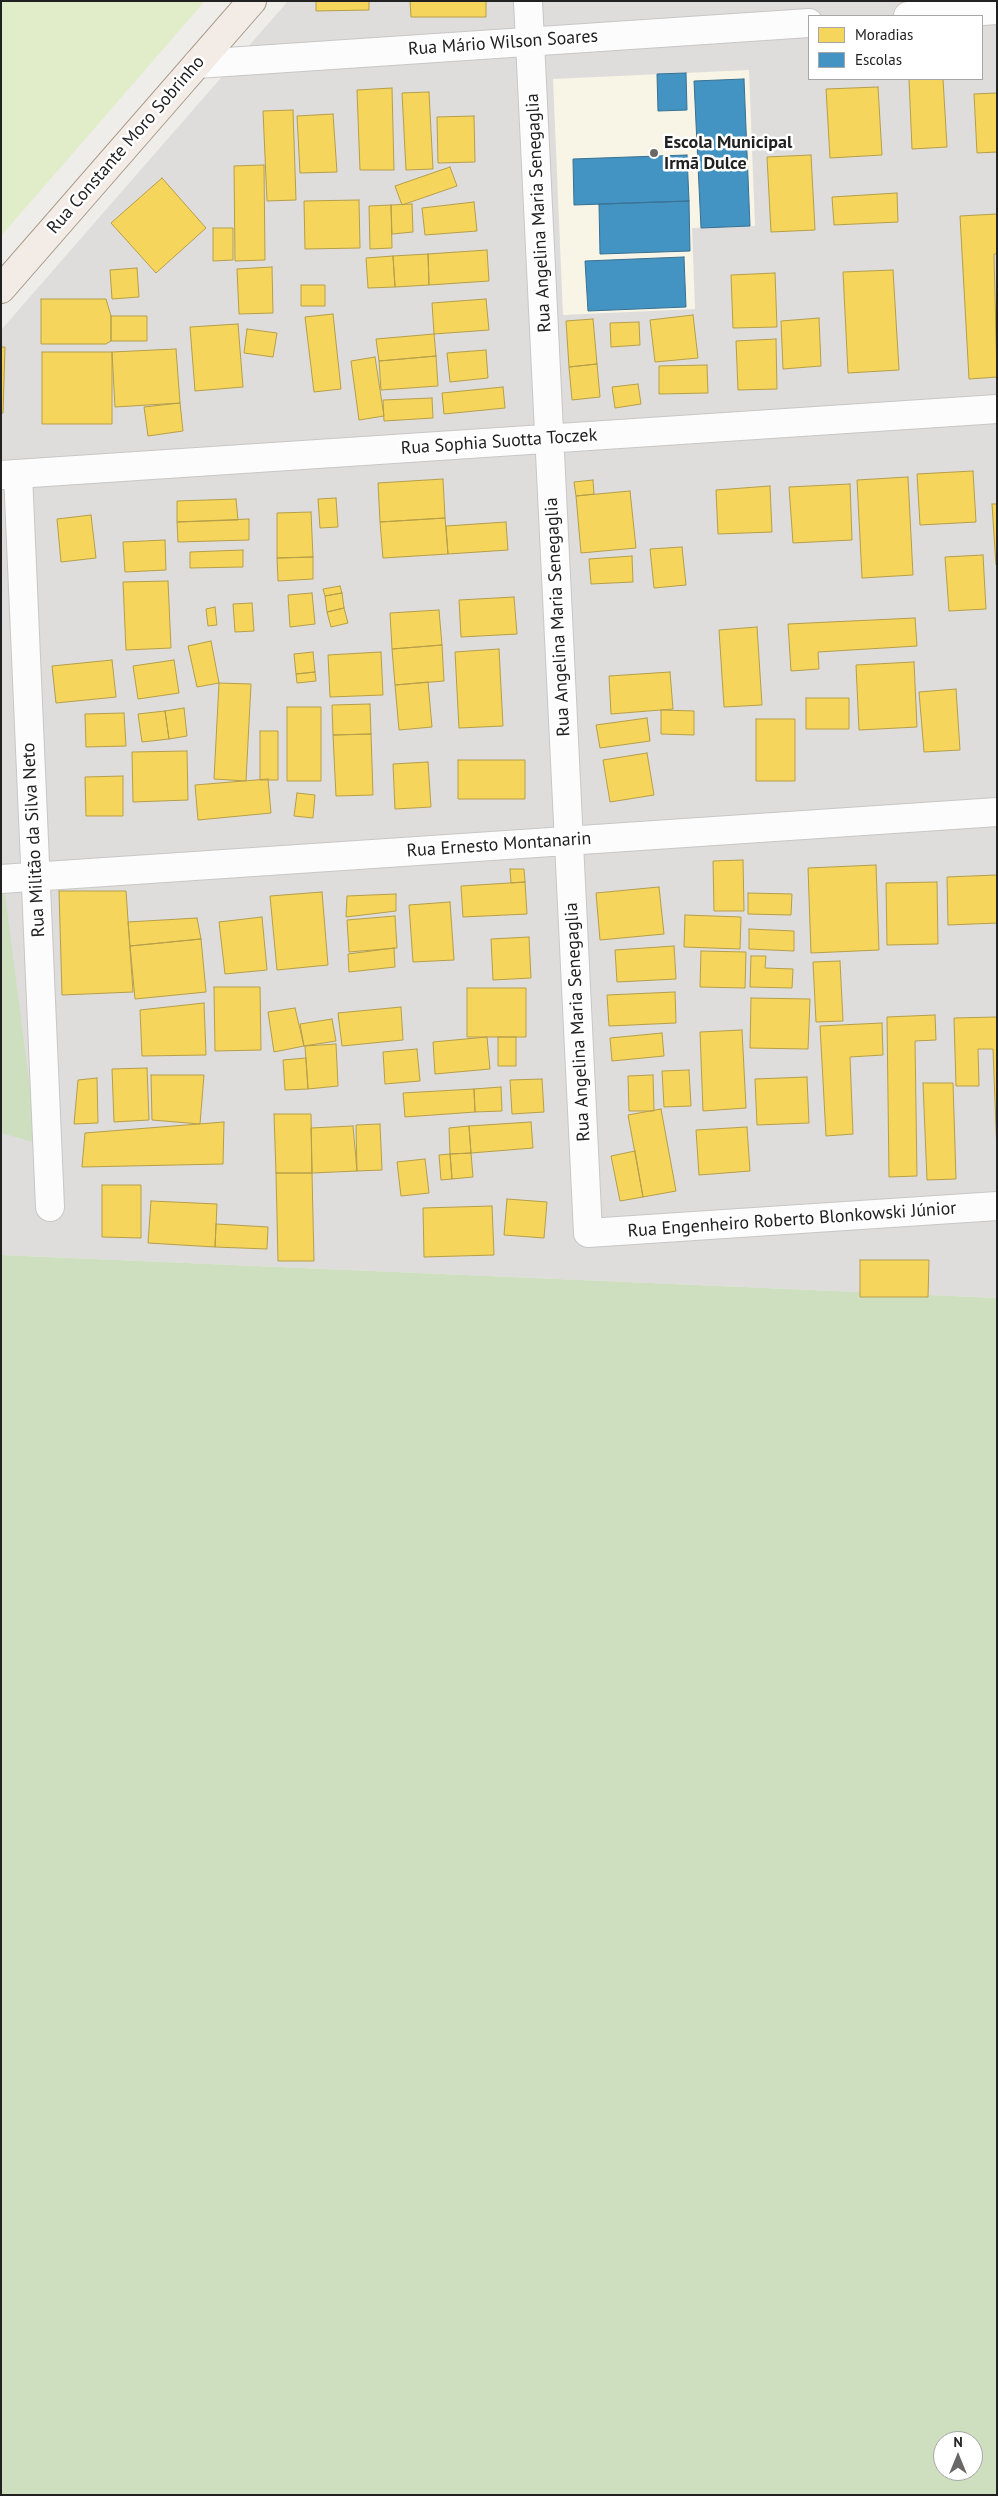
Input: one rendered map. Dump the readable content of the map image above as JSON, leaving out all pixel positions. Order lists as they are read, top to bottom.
{
  "streets": {
    "main road": ["Rua Constante Moro Sobrinho"],
    "street": [
      "Rua Mário Wilson Soares",
      "Rua Angelina Maria Senegaglia",
      "Rua Sophia Suotta Toczek",
      "Rua Militão da Silva Neto",
      "Rua Ernesto Montanarin",
      "Rua Engenheiro Roberto Blonkowski Júnior"
    ]
  },
  "crossings": [
    ["Rua Mário Wilson Soares", "Rua Constante Moro Sobrinho"],
    ["Rua Mário Wilson Soares", "Rua Angelina Maria Senegaglia"],
    ["Rua Angelina Maria Senegaglia", "Rua Sophia Suotta Toczek"],
    ["Rua Angelina Maria Senegaglia", "Rua Ernesto Montanarin"],
    ["Rua Angelina Maria Senegaglia", "Rua Engenheiro Roberto Blonkowski Júnior"],
    ["Rua Sophia Suotta Toczek", "Rua Militão da Silva Neto"],
    ["Rua Militão da Silva Neto", "Rua Ernesto Montanarin"]
  ],
  "places": ["Escola Municipal Irmã Dulce"],
  "legend": ["Moradias", "Escolas"],
  "north": "top"
}
